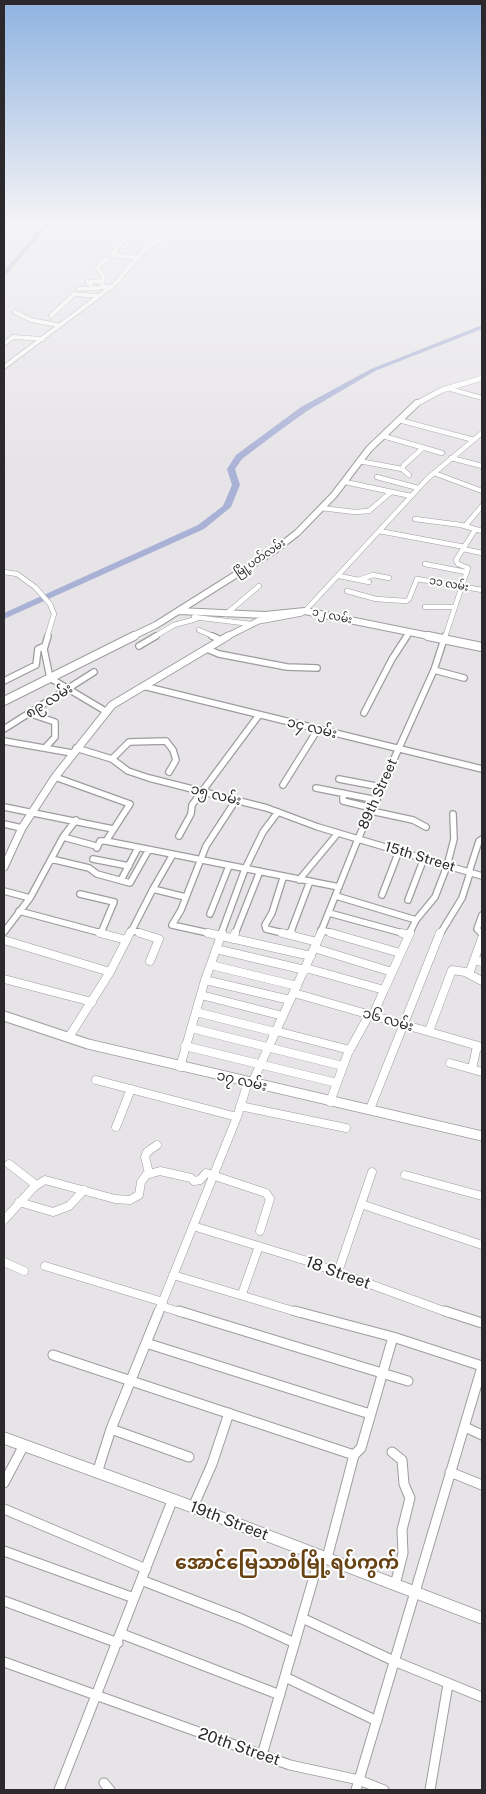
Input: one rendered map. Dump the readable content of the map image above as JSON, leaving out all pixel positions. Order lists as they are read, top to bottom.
{
  "streets": {
    "main road": ["မြို့ပတ်လမ်း", "၁၂ လမ်း"],
    "street": [
      "၁၁ လမ်း",
      "၈၉ လမ်း",
      "၁၄ လမ်း",
      "89th Street",
      "၁၅ လမ်း",
      "15th Street",
      "၁၆ လမ်း",
      "၁၇ လမ်း",
      "18 Street",
      "19th Street",
      "20th Street"
    ]
  },
  "crossings": [
    ["မြို့ပတ်လမ်း", "၁၂ လမ်း"],
    ["၁၁ လမ်း", "89th Street"],
    ["၁၂ လမ်း", "89th Street"],
    ["၁၄ လမ်း", "89th Street"],
    ["89th Street", "၁၅ လမ်း"],
    ["89th Street", "15th Street"],
    ["89th Street", "၁၆ လမ်း"],
    ["89th Street", "၁၇ လမ်း"],
    ["89th Street", "18 Street"],
    ["89th Street", "19th Street"],
    ["၁၅ လမ်း", "15th Street"]
  ],
  "districts": ["အောင်မြေသာစံမြို့ရပ်ကွက်"]
}
